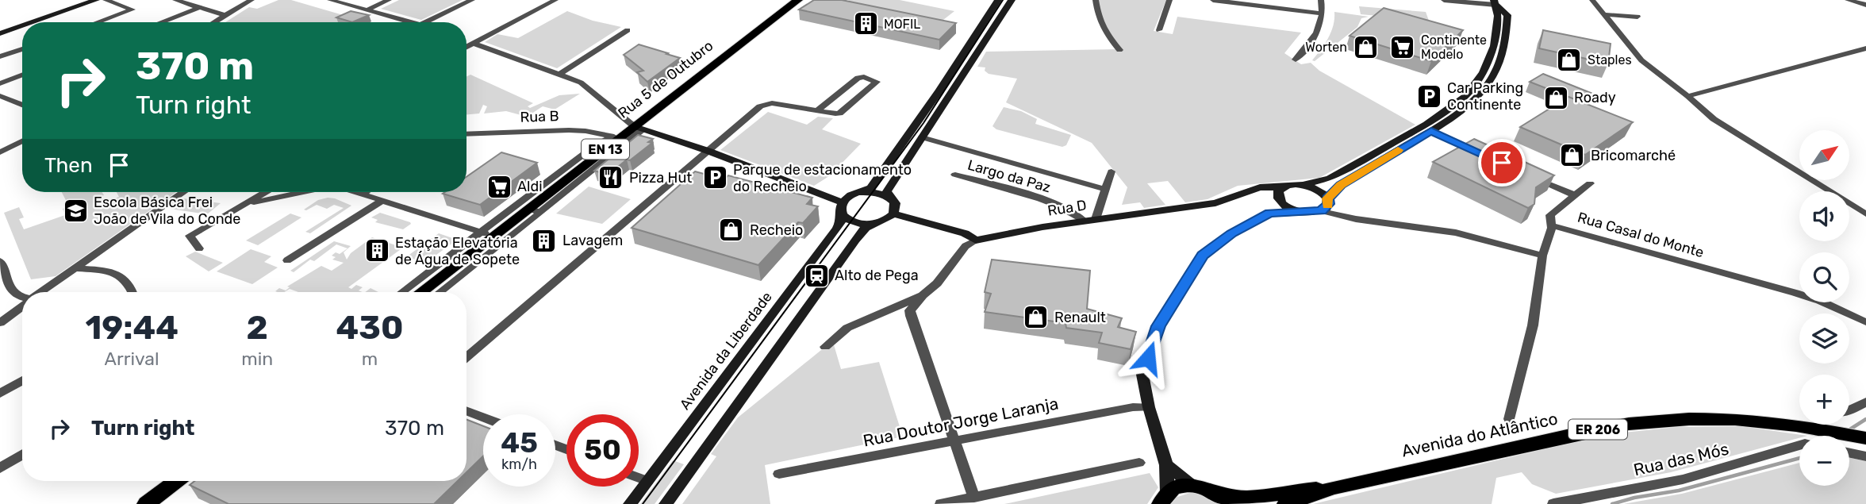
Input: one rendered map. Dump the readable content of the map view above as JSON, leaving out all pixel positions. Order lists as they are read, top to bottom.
{
  "streets": {
    "main road": [
      "Rua 5 de Outubro",
      "EN 13",
      "ER 206",
      "Avenida do Atlântico"
    ],
    "street": [
      "Rua B",
      "Largo da Paz",
      "Rua D",
      "Rua Casal do Monte",
      "Avenida da Liberdade",
      "Rua Doutor Jorge Laranja",
      "Rua das Mós"
    ]
  },
  "crossings": [
    ["Rua 5 de Outubro", "Rua B"],
    ["Largo da Paz", "Rua D"],
    ["ER 206", "Avenida do Atlântico"]
  ],
  "places": {
    "building": ["MOFIL", "Lavagem", "Estação Elevatória de Água de Sopete"],
    "shop": [
      "Worten",
      "Staples",
      "Roady",
      "Bricomarché",
      "Recheio",
      "Renault"
    ],
    "supermarket": ["Continente Modelo", "Aldi"],
    "parking": ["Car Parking Continente", "Parque de estacionamento do Recheio"],
    "restaurant": ["Pizza Hut"],
    "school or university": ["Escola Básica Frei João de Vila do Conde"],
    "station": ["Alto de Pega"]
  },
  "north": "top right",
  "page": {
    "turn": ["370 m", "Turn right"],
    "map_buttons": ["+", "−"],
    "then": "Then",
    "eta": [
      "19:44",
      "Arrival",
      "2",
      "min",
      "430",
      "m"
    ],
    "list": [
      {
        "name": "Turn right",
        "value": "370 m"
      }
    ],
    "speed": "45 km/h",
    "limit": "50"
  }
}
